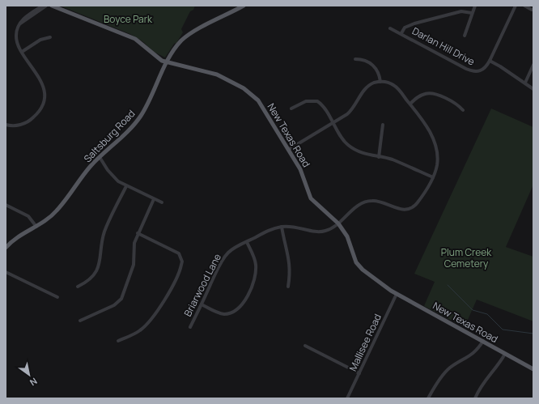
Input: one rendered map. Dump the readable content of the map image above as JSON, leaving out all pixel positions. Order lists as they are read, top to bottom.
{
  "streets": {
    "main road": ["New Texas Road", "Saltsburg Road"],
    "street": ["Darlan Hill Drive", "Briarwood Lane", "Mallisee Road"]
  },
  "crossings": [
    ["New Texas Road", "Saltsburg Road"],
    ["New Texas Road", "Briarwood Lane"],
    ["New Texas Road", "Mallisee Road"]
  ],
  "parks": ["Boyce Park", "Plum Creek Cemetery"],
  "north": "bottom right"
}
